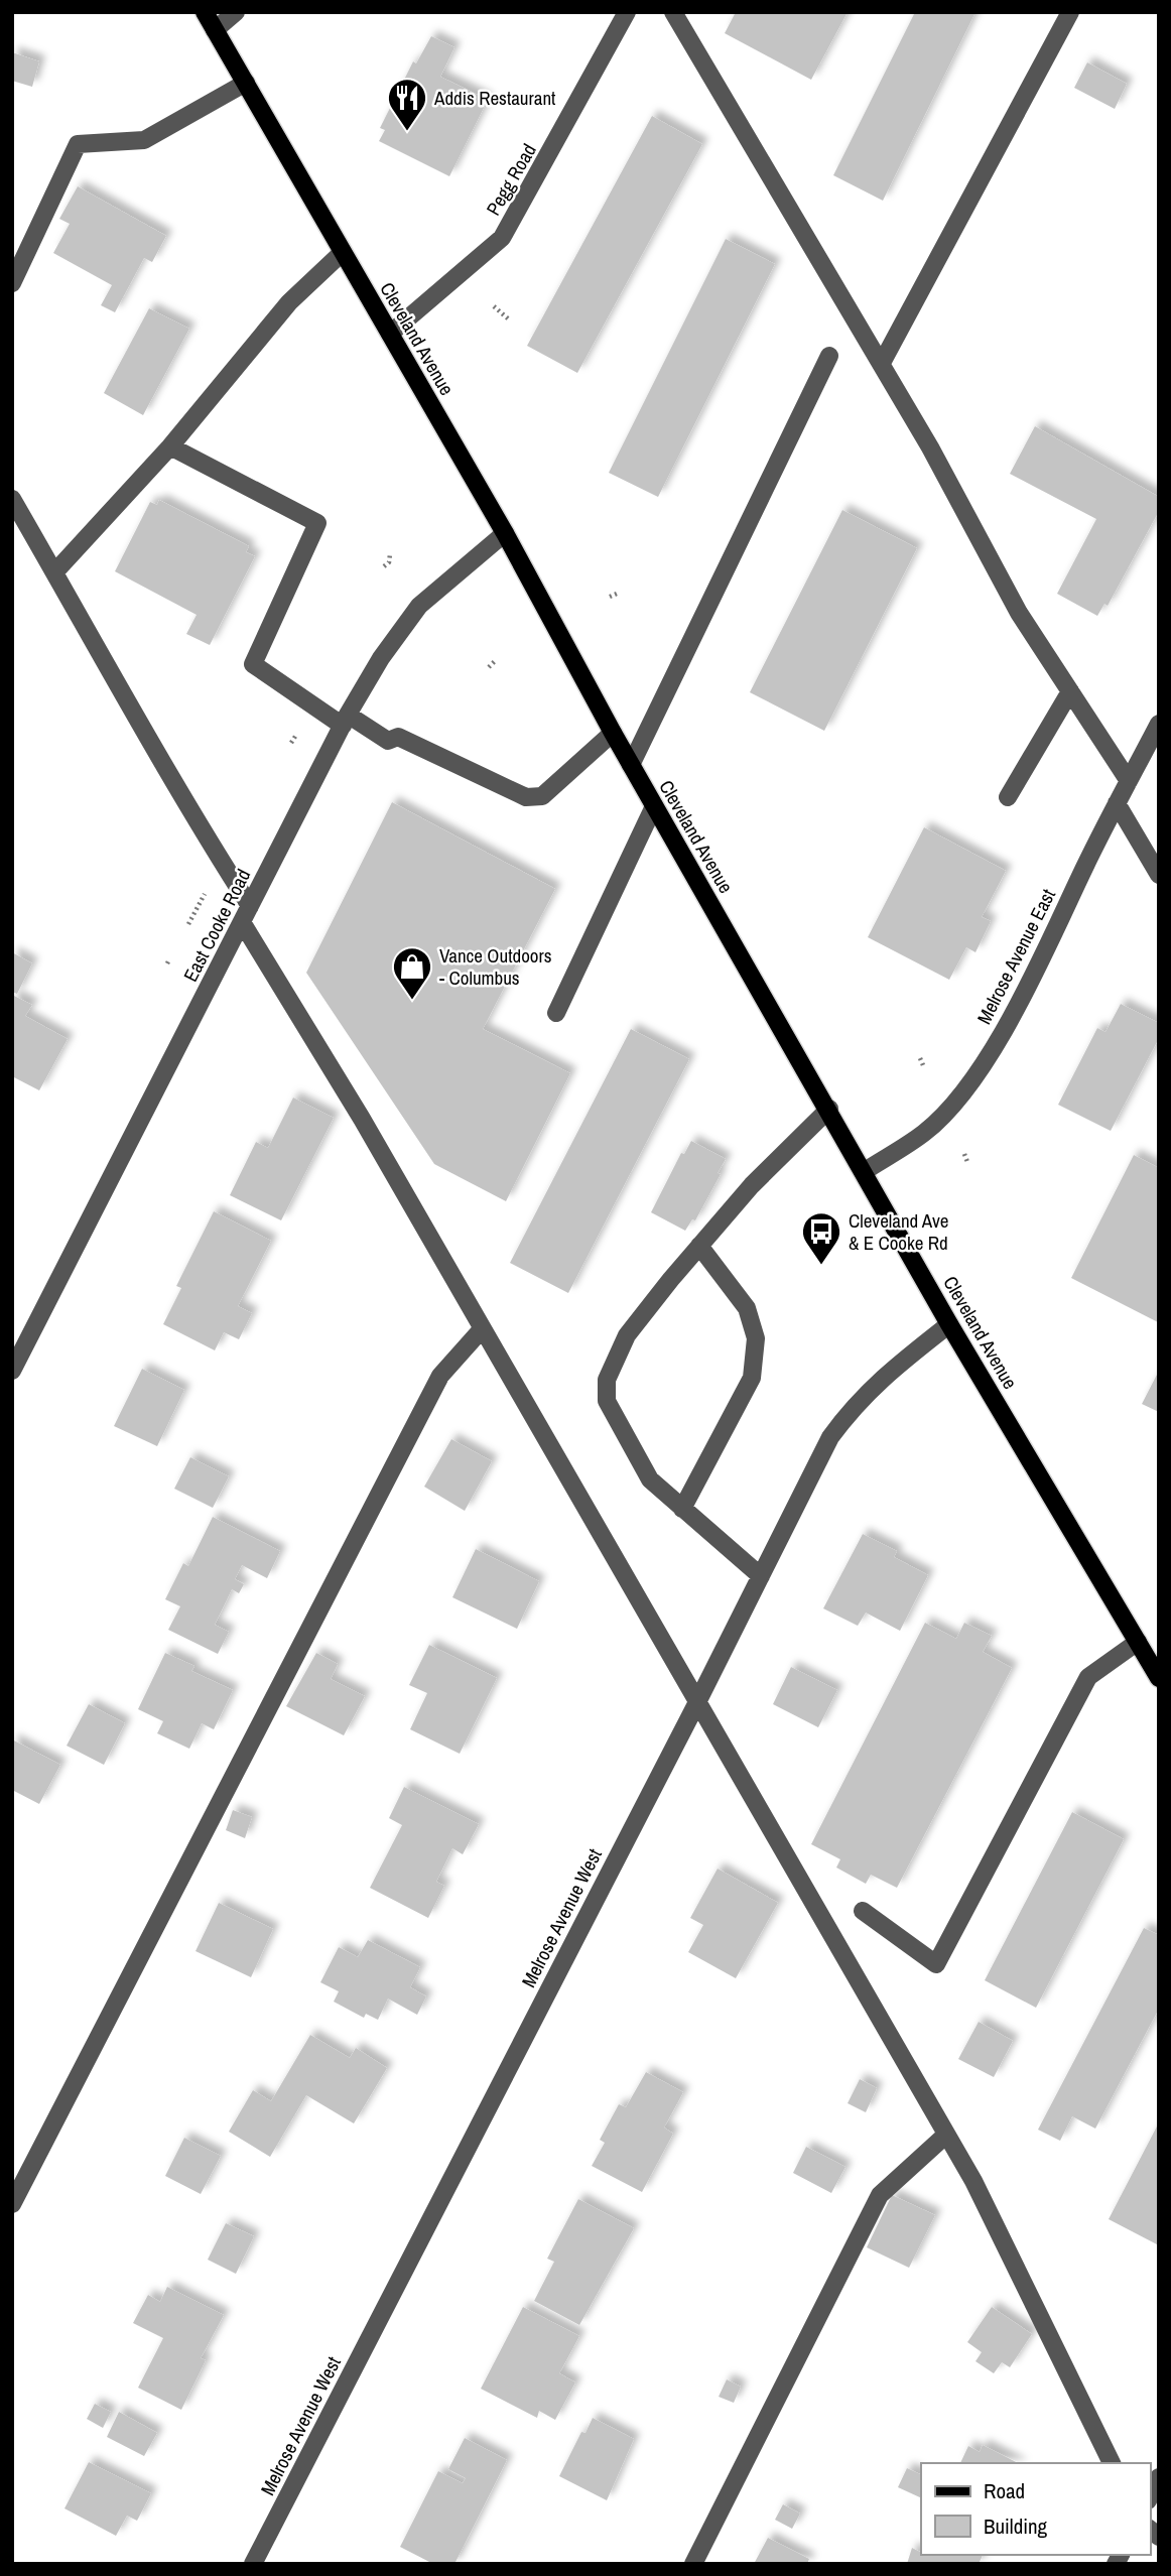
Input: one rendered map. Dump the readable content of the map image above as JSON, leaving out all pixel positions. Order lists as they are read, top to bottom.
{
  "streets": {
    "main road": ["Cleveland Avenue"],
    "street": [
      "Pegg Road",
      "East Cooke Road",
      "Melrose Avenue East",
      "Melrose Avenue West"
    ]
  },
  "crossings": [
    ["Pegg Road", "Cleveland Avenue"],
    ["Cleveland Avenue", "East Cooke Road"],
    ["Cleveland Avenue", "Melrose Avenue East"],
    ["Cleveland Avenue", "Melrose Avenue West"]
  ],
  "places": {
    "restaurant": ["Addis Restaurant"],
    "shop": ["Vance Outdoors - Columbus"],
    "bus stop": ["Cleveland Ave & E Cooke Rd"]
  },
  "legend": ["Road", "Building"]
}
